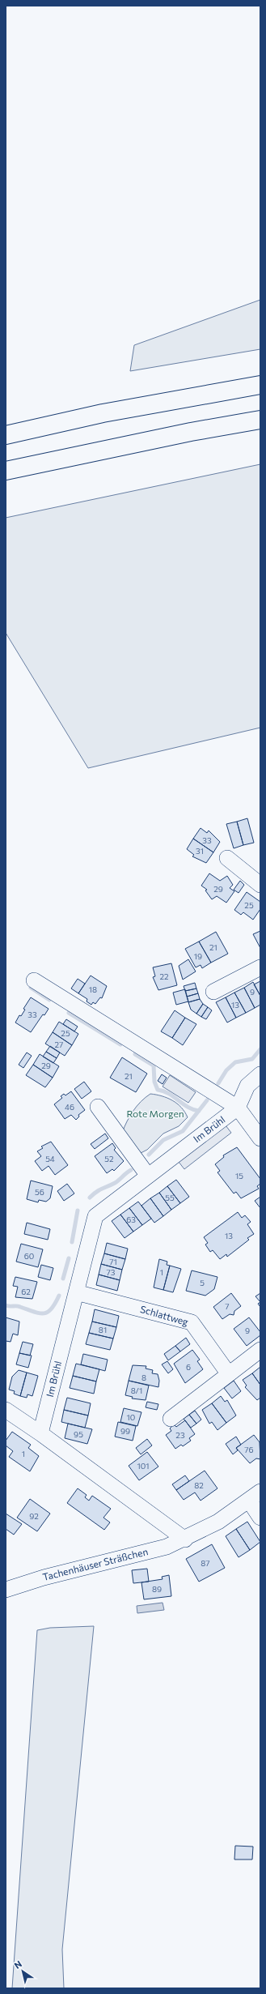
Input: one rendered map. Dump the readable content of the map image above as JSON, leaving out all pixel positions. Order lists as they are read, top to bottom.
{
  "streets": {
    "street": ["Im Brühl", "Schlattweg", "Tachenhäuser Sträßchen"]
  },
  "crossings": [
    ["Im Brühl", "Schlattweg"]
  ],
  "parks": ["Rote Morgen"],
  "house_numbers": [
    "33",
    "31",
    "29",
    "25",
    "21",
    "19",
    "22",
    "18",
    "9",
    "13",
    "33",
    "25",
    "27",
    "29",
    "21",
    "46",
    "54",
    "52",
    "15",
    "56",
    "55",
    "63",
    "13",
    "60",
    "71",
    "73",
    "1",
    "5",
    "62",
    "7",
    "81",
    "9",
    "6",
    "8",
    "8/1",
    "10",
    "99",
    "95",
    "23",
    "76",
    "1",
    "101",
    "82",
    "92",
    "87",
    "89"
  ],
  "north": "top left"
}
